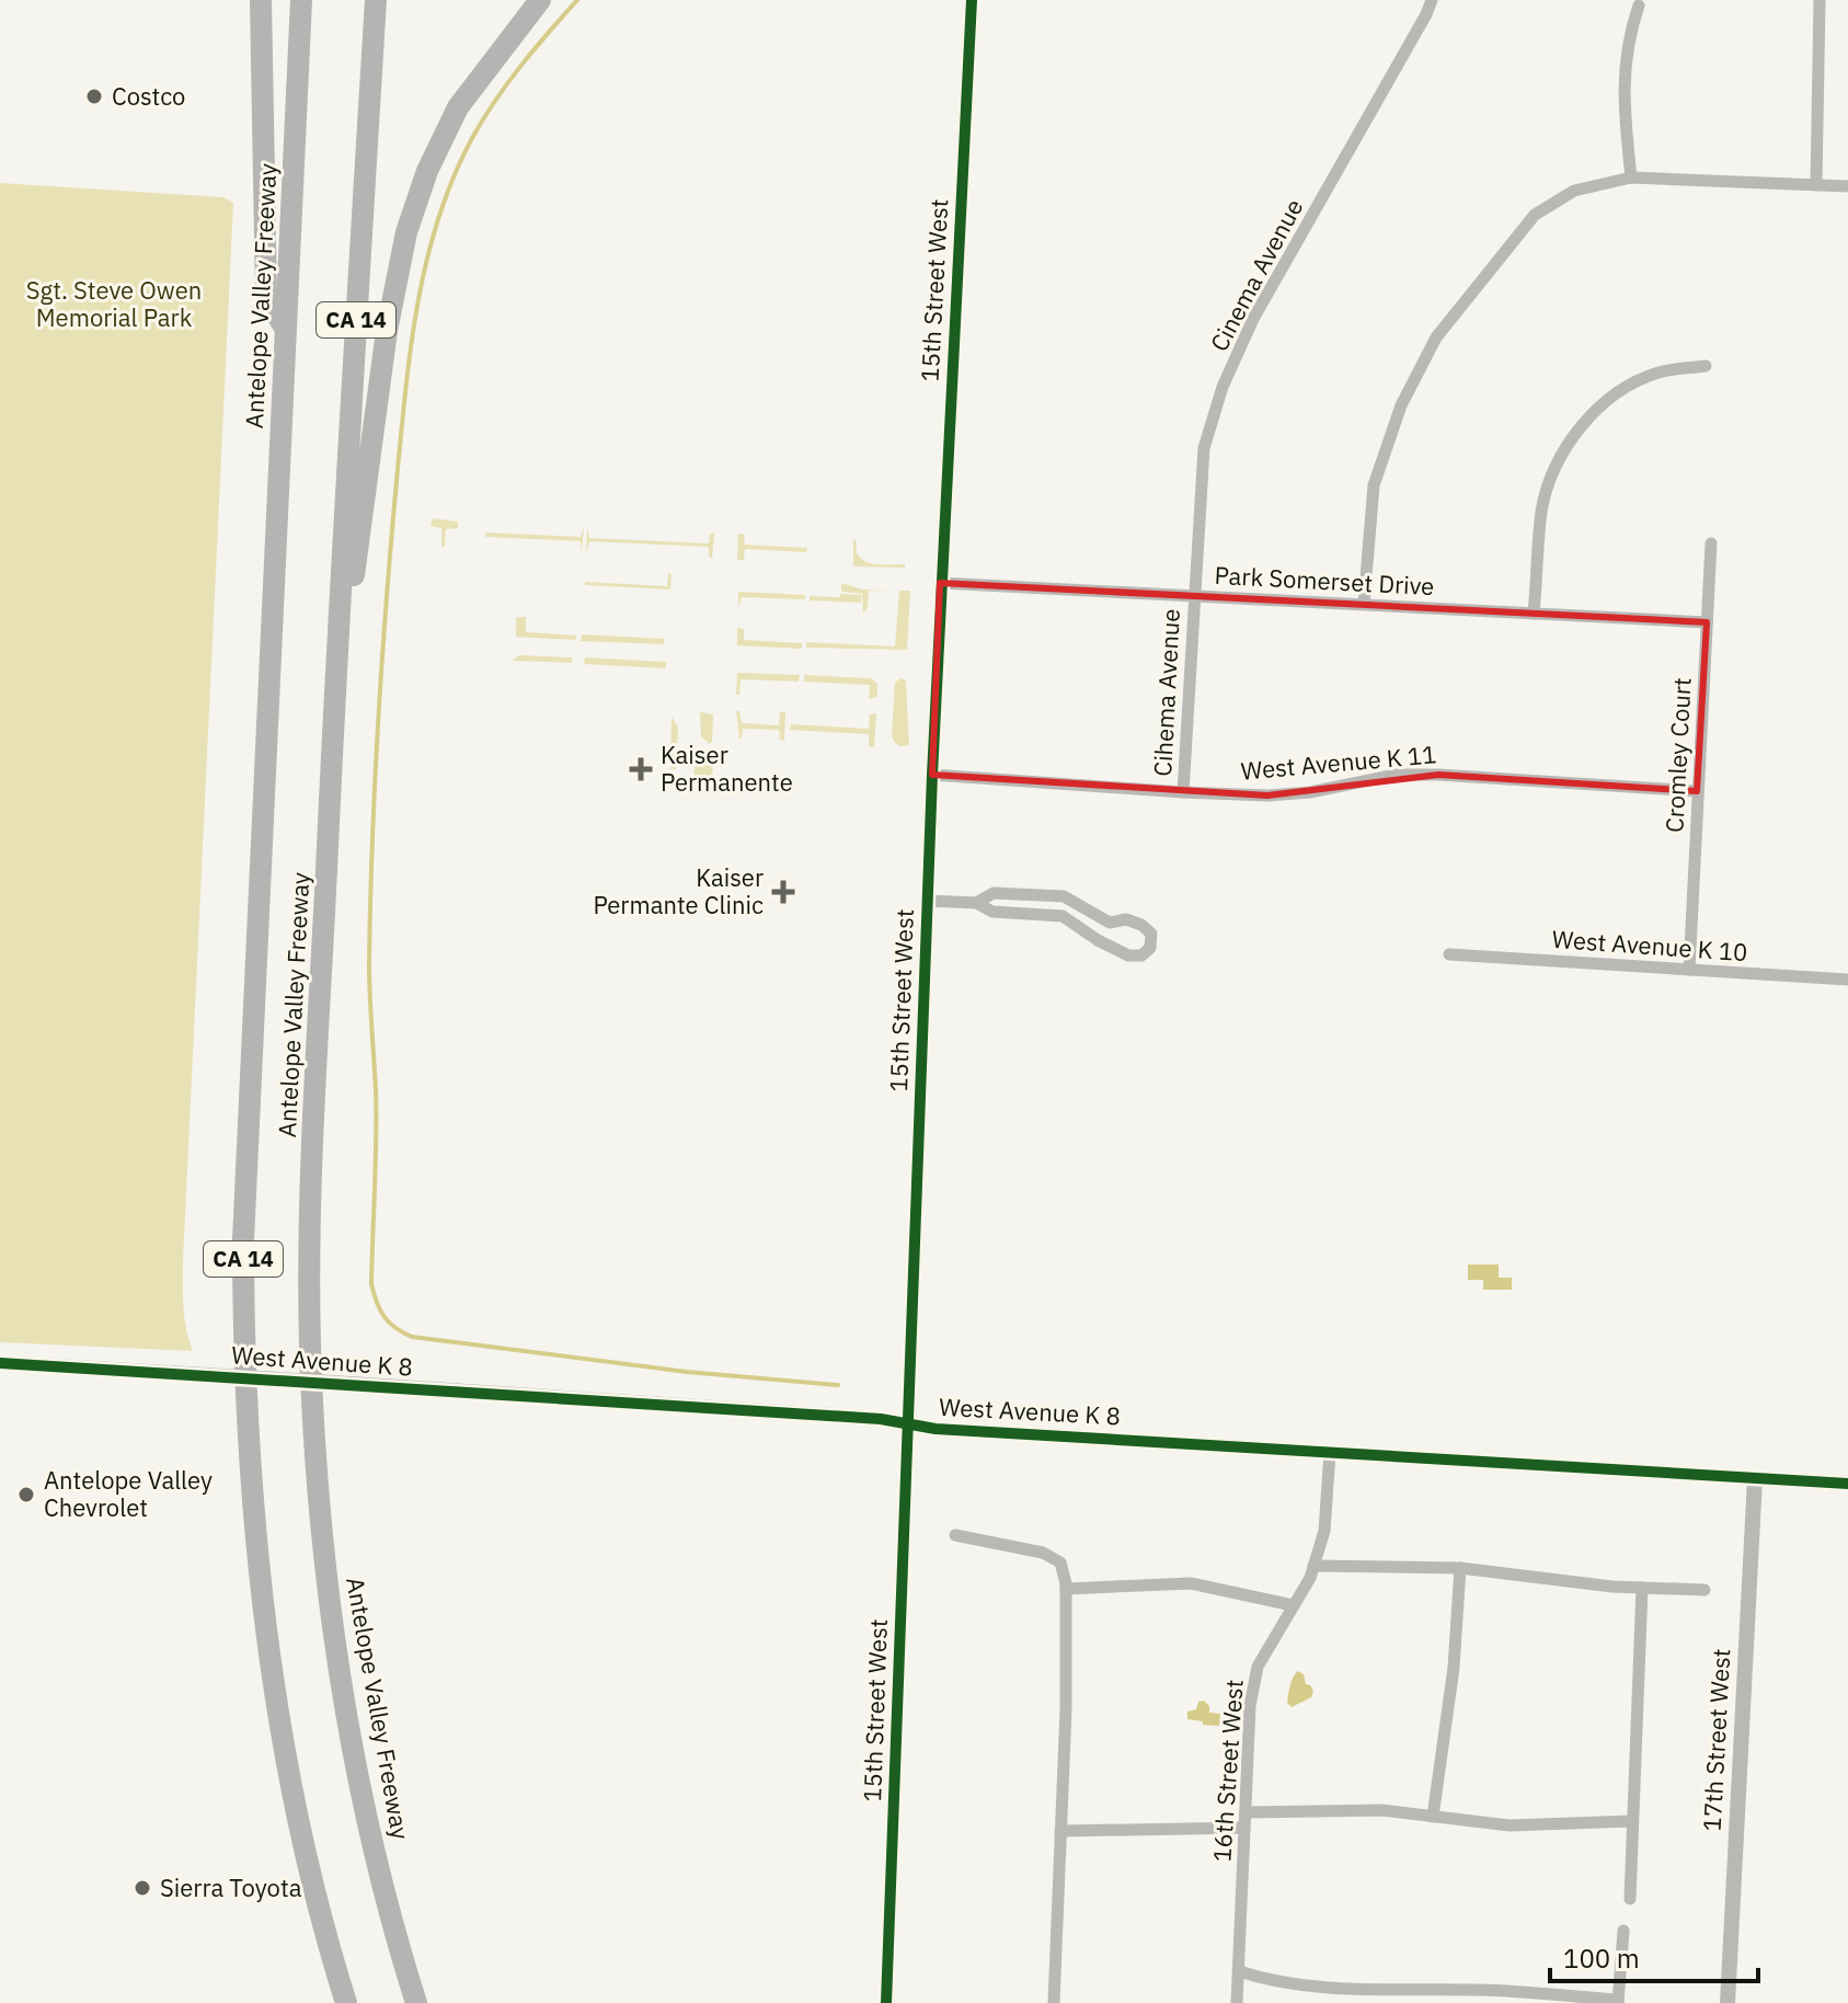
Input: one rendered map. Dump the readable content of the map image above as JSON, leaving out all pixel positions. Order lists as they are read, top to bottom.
{
  "streets": {
    "highway": ["Antelope Valley Freeway", "CA 14"],
    "street": [
      "Cinema Avenue",
      "15th Street West",
      "Park Somerset Drive",
      "Cihema Avenue",
      "Cromley Court",
      "West Avenue K 11",
      "West Avenue K 10",
      "West Avenue K 8",
      "17th Street West",
      "16th Street West"
    ]
  },
  "crossings": [
    ["Cinema Avenue", "Park Somerset Drive"],
    ["Cinema Avenue", "Cihema Avenue"],
    ["15th Street West", "Park Somerset Drive"],
    ["15th Street West", "West Avenue K 11"],
    ["15th Street West", "West Avenue K 8"],
    ["Park Somerset Drive", "Cihema Avenue"],
    ["Park Somerset Drive", "Cromley Court"],
    ["Cihema Avenue", "West Avenue K 11"],
    ["Cromley Court", "West Avenue K 11"],
    ["Cromley Court", "West Avenue K 10"],
    ["West Avenue K 8", "17th Street West"],
    ["West Avenue K 8", "16th Street West"]
  ],
  "parks": ["Sgt. Steve Owen Memorial Park"],
  "places": {
    "other": ["Costco", "Antelope Valley Chevrolet", "Sierra Toyota"],
    "health": ["Kaiser Permanente", "Kaiser Permante Clinic"]
  },
  "scale_bar": "100 m"
}
